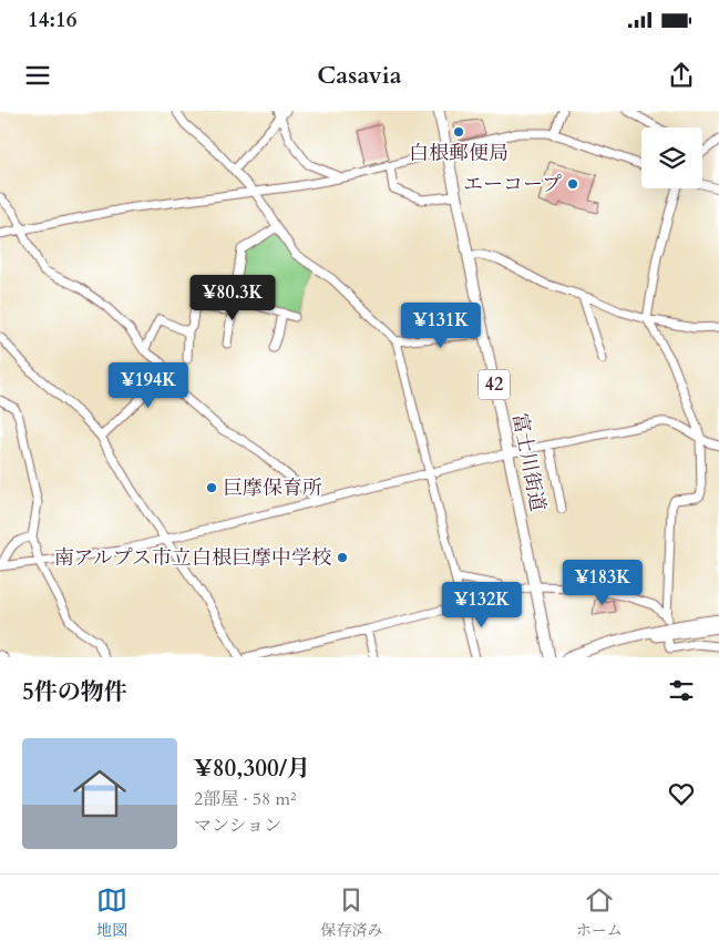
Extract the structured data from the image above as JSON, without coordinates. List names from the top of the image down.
{
  "streets": {
    "main road": ["42", "富士川街道"]
  },
  "places": [
    "白根郵便局",
    "エーコープ",
    "巨摩保育所",
    "南アルプス市立白根巨摩中学校"
  ],
  "page": {
    "status": "14:16",
    "header": "Casavia",
    "price": [
      "¥80.3K",
      "¥131K",
      "¥194K",
      "¥183K",
      "¥132K"
    ],
    "heading": "5件の物件",
    "list": [
      {
        "name": "¥80,300/月",
        "note": "2部屋 · 58 m² · マンション"
      }
    ],
    "tabs": ["地図", "保存済み", "ホーム"]
  }
}
